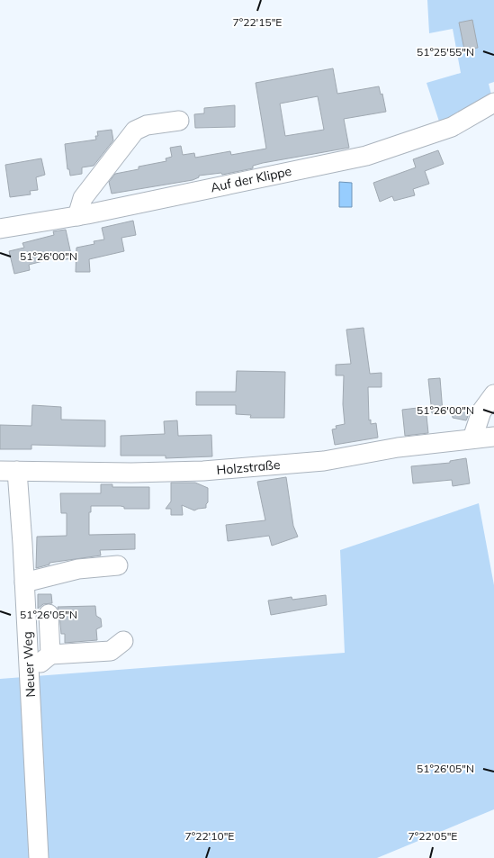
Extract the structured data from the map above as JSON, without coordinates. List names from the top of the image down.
{
  "streets": {
    "street": ["Auf der Klippe", "Holzstraße", "Neuer Weg"]
  },
  "crossings": [
    ["Holzstraße", "Neuer Weg"]
  ],
  "coordinates": [
    "7°22'15\"E",
    "51°25'55\"N",
    "51°26'00\"N",
    "51°26'05\"N",
    "7°22'10\"E",
    "7°22'05\"E"
  ]
}
